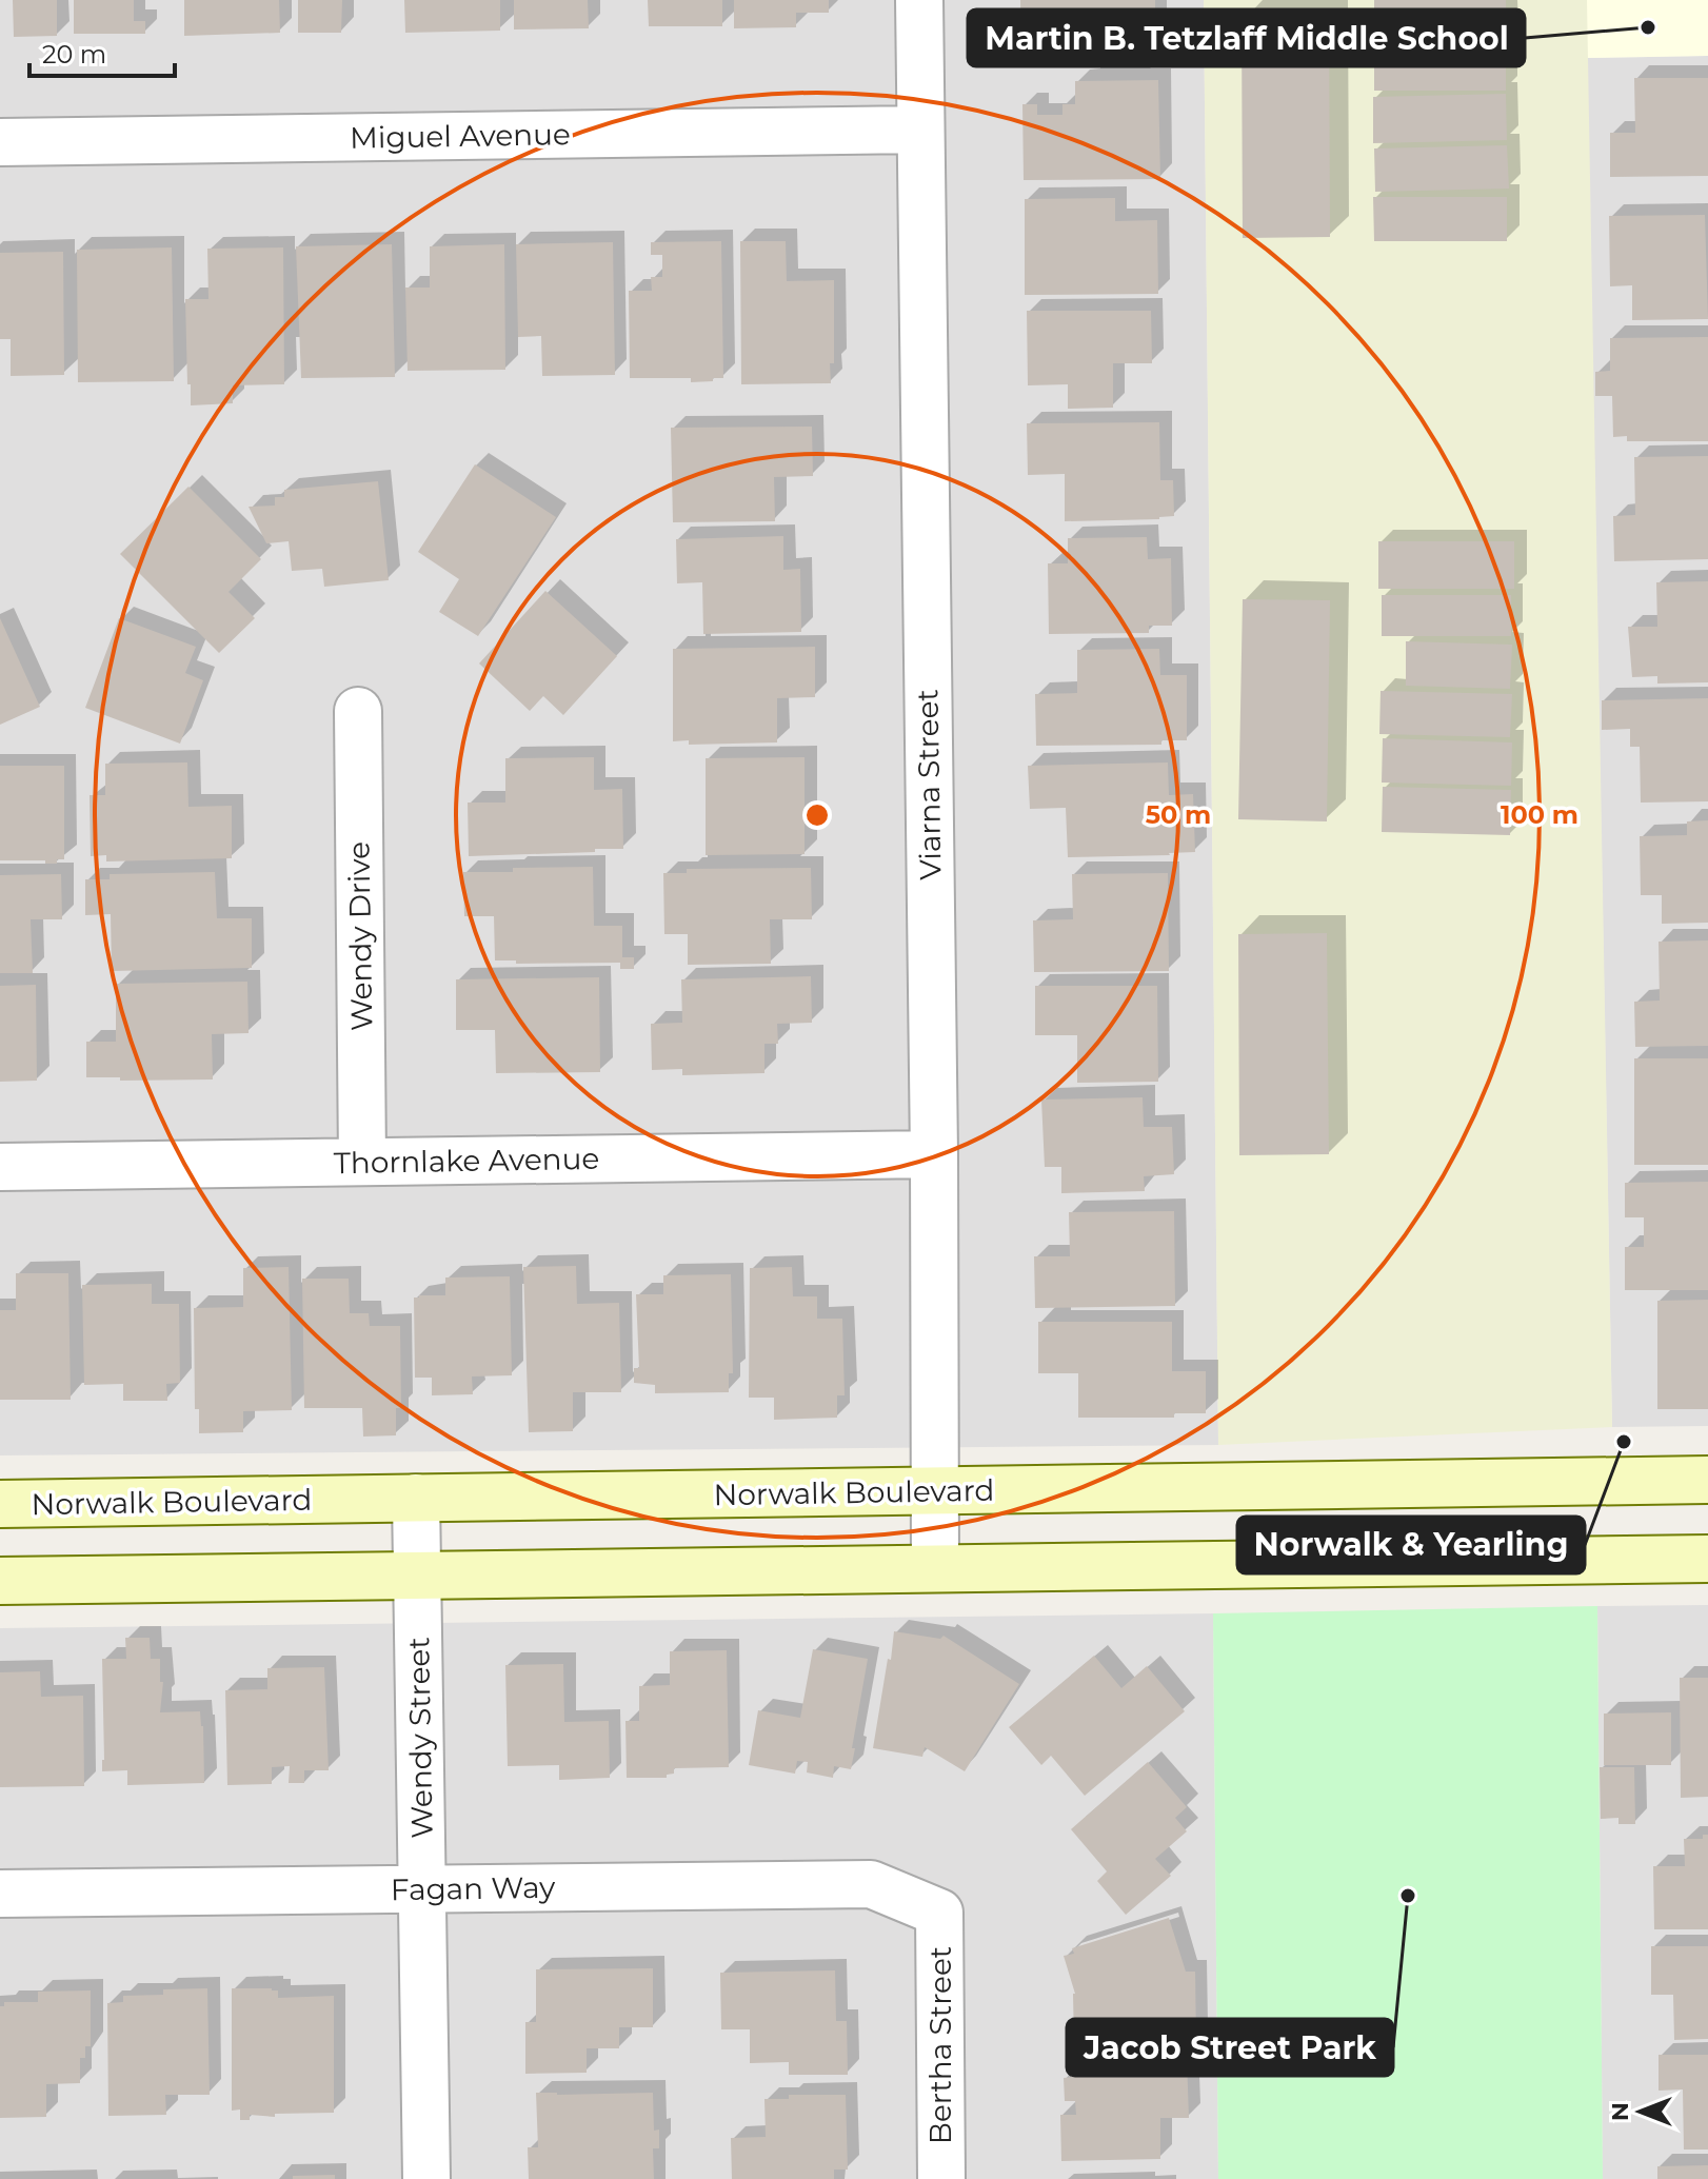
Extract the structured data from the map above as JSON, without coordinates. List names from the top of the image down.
{
  "streets": {
    "main road": ["Norwalk Boulevard"],
    "street": [
      "Miguel Avenue",
      "Viarna Street",
      "Wendy Drive",
      "Thornlake Avenue",
      "Wendy Street",
      "Fagan Way",
      "Bertha Street"
    ]
  },
  "crossings": [
    ["Miguel Avenue", "Viarna Street"],
    ["Viarna Street", "Thornlake Avenue"],
    ["Viarna Street", "Norwalk Boulevard"],
    ["Wendy Drive", "Thornlake Avenue"],
    ["Norwalk Boulevard", "Wendy Street"],
    ["Wendy Street", "Fagan Way"],
    ["Fagan Way", "Bertha Street"]
  ],
  "places": ["Martin B. Tetzlaff Middle School", "Norwalk & Yearling", "Jacob Street Park"],
  "scale_bar": "20 m",
  "north": "left",
  "rings": ["50 m", "100 m"]
}
